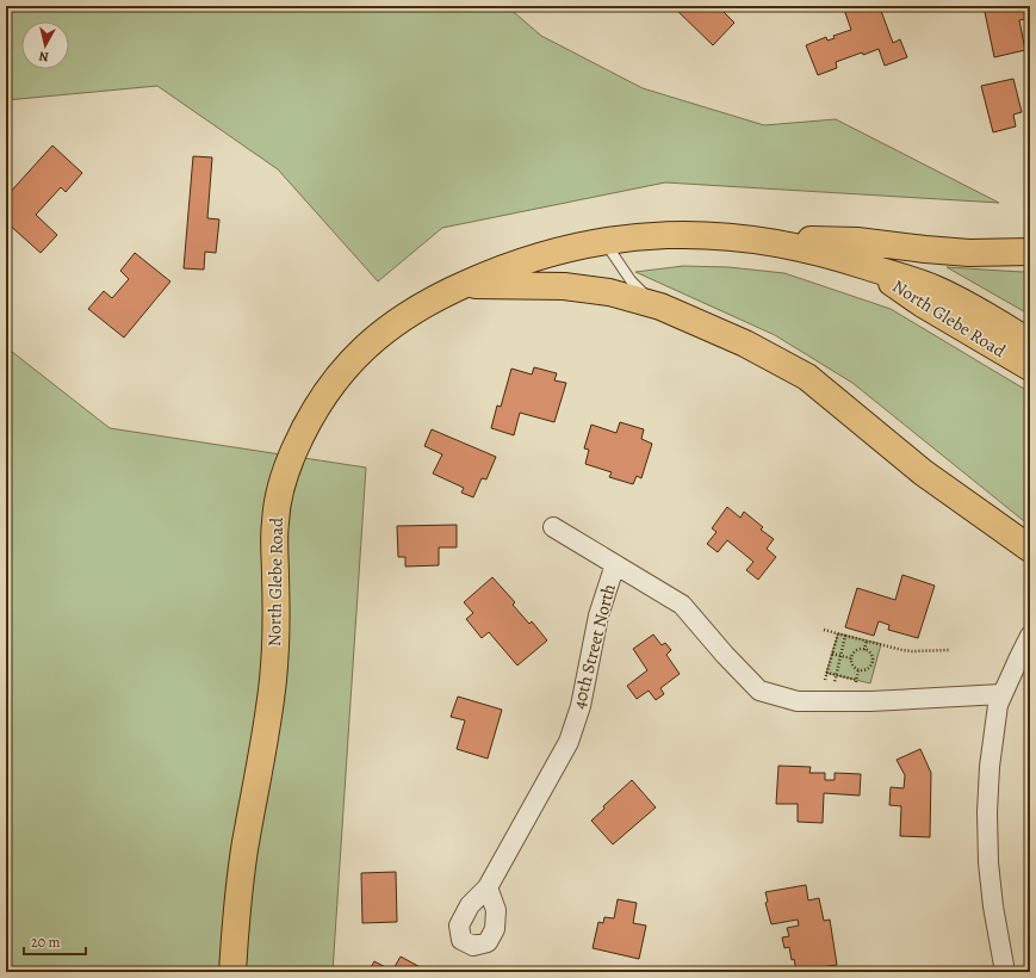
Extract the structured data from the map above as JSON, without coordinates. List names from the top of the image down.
{
  "streets": {
    "main road": ["North Glebe Road"],
    "street": ["40th Street North"]
  },
  "scale_bar": "20 m",
  "north": "bottom"
}
